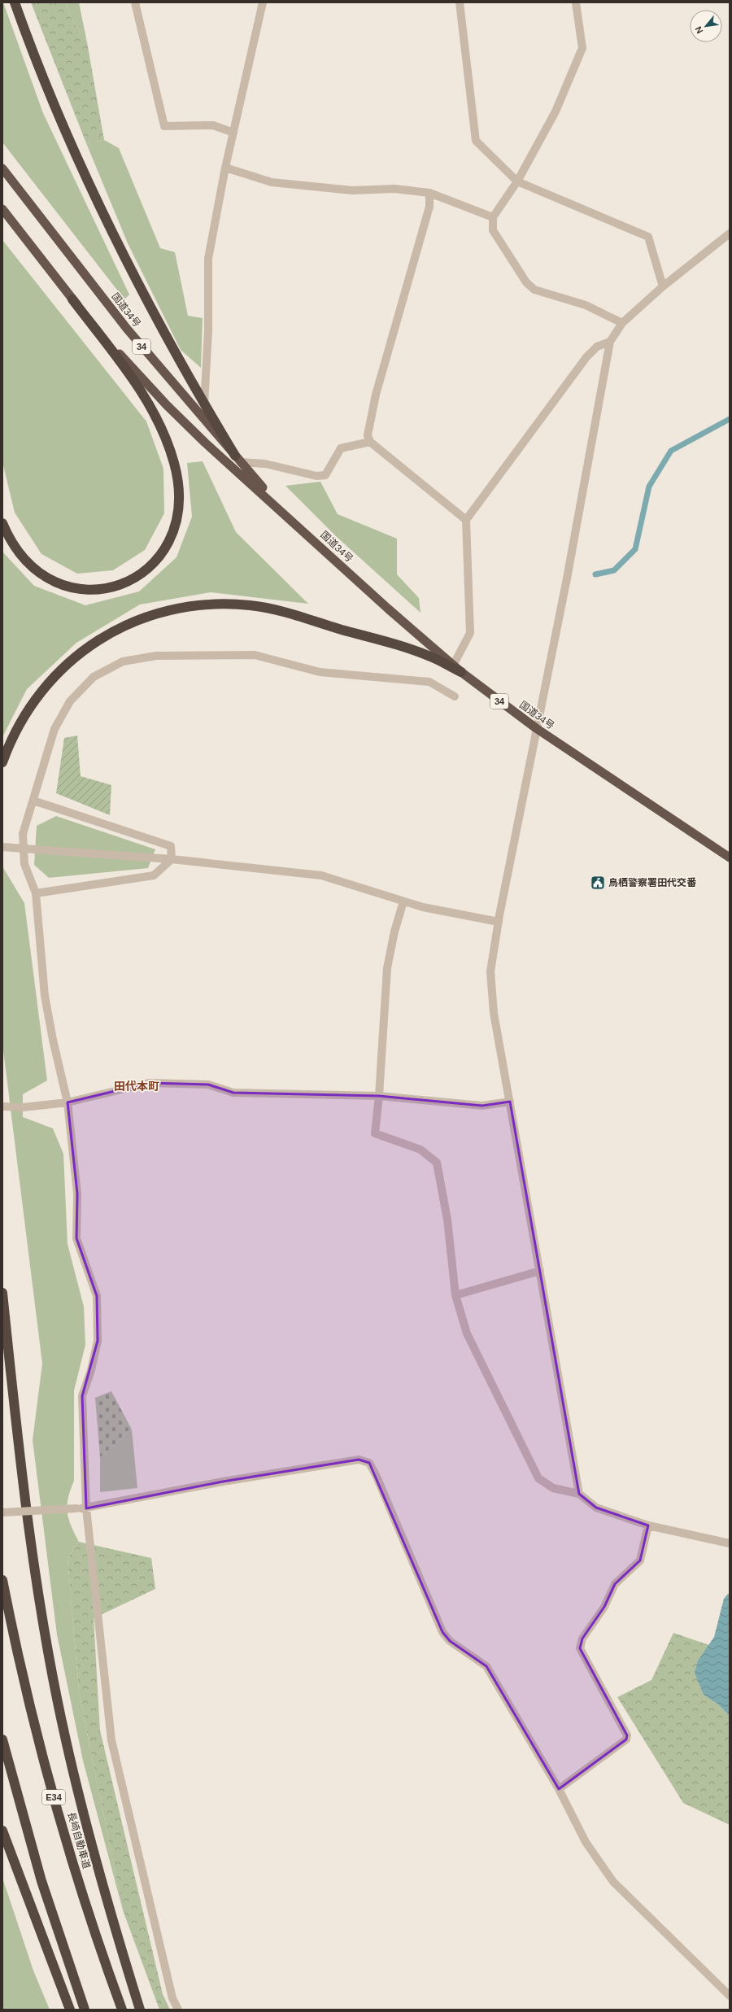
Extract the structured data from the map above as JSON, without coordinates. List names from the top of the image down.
{
  "streets": {
    "highway": [
      "国道34号",
      "34",
      "E34",
      "長崎自動車道"
    ]
  },
  "districts": ["田代本町"],
  "places": {
    "public building": ["鳥栖警察署田代交番"]
  },
  "north": "bottom left"
}
